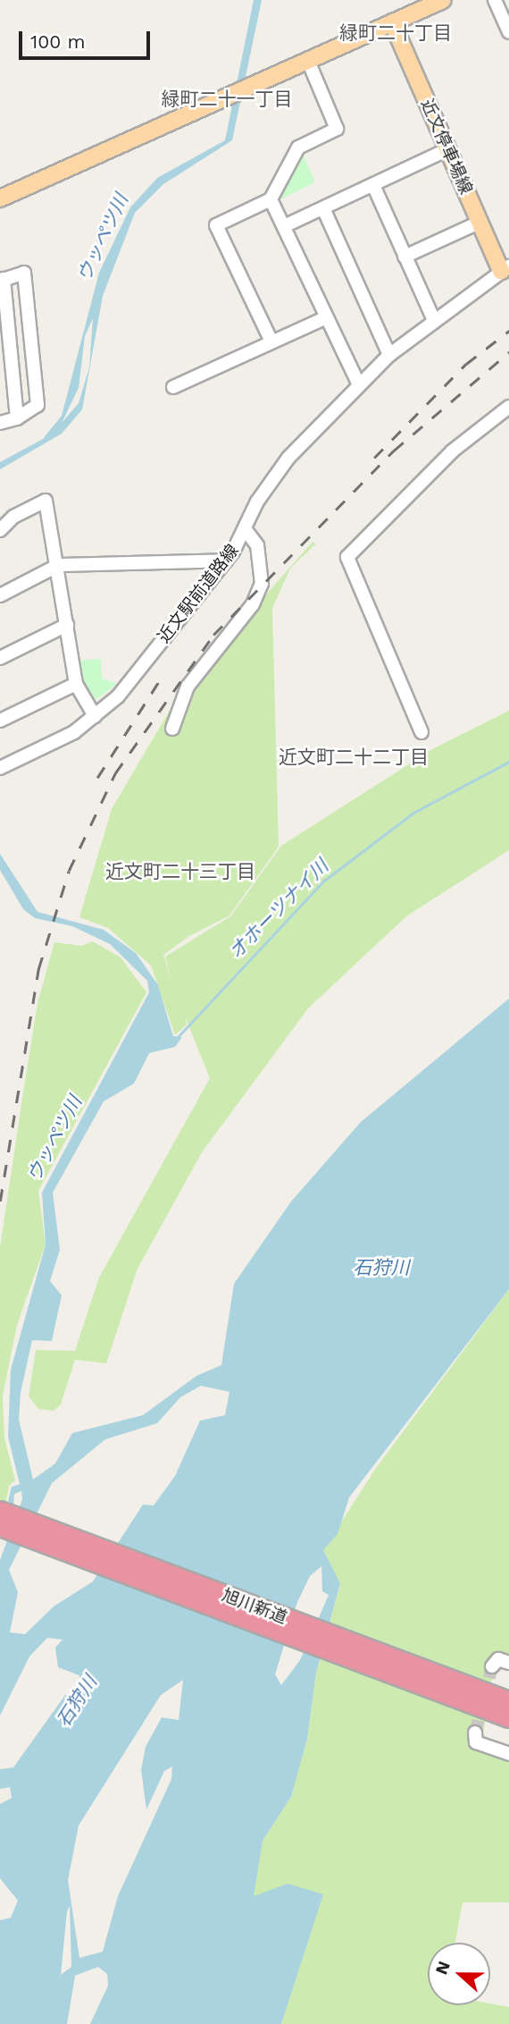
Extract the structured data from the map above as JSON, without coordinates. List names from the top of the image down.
{
  "streets": {
    "highway": ["旭川新道"],
    "main road": ["近文停車場線"],
    "street": ["近文駅前道路線"]
  },
  "crossings": [
    ["近文停車場線", "近文駅前道路線"]
  ],
  "districts": [
    "緑町二十丁目",
    "緑町二十一丁目",
    "近文町二十二丁目",
    "近文町二十三丁目"
  ],
  "water": ["ウッペツ川", "オホーツナイ川", "石狩川"],
  "scale_bar": "100 m",
  "north": "left"
}
